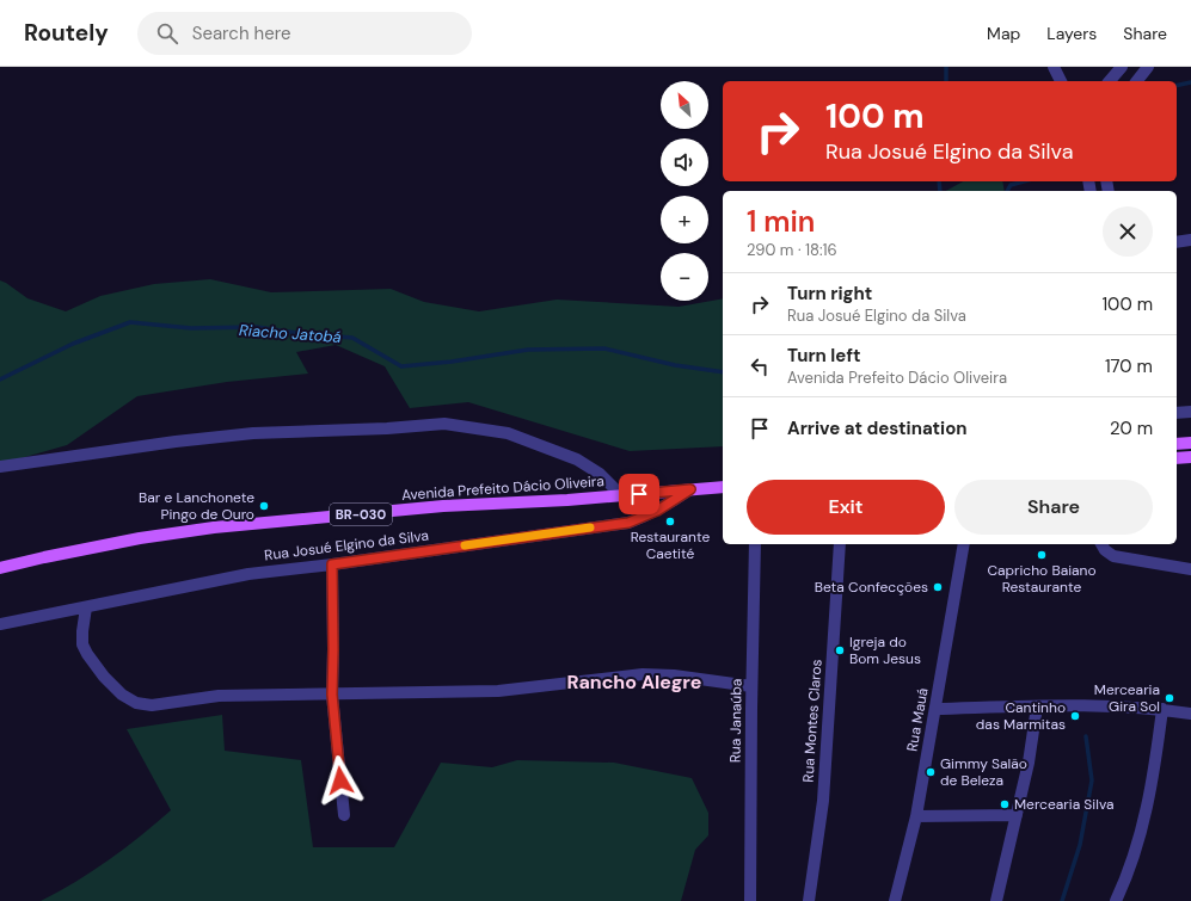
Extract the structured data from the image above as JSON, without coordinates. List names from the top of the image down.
{
  "streets": {
    "main road": ["Avenida Prefeito Dácio Oliveira", "BR-030"],
    "street": [
      "Rua Josué Elgino da Silva",
      "Rua Mauá",
      "Rua Janaúba",
      "Rua Montes Claros"
    ]
  },
  "crossings": [
    ["Avenida Prefeito Dácio Oliveira", "Rua Josué Elgino da Silva"]
  ],
  "districts": ["Rancho Alegre"],
  "water": ["Riacho Jatobá"],
  "places": [
    "Bar e Lanchonete Pingo de Ouro",
    "Restaurante Caetité",
    "Capricho Baiano Restaurante",
    "Beta Confecções",
    "Igreja do Bom Jesus",
    "Mercearia Gira Sol",
    "Cantinho das Marmitas",
    "Gimmy Salão de Beleza",
    "Mercearia Silva"
  ],
  "north": "top left",
  "page": {
    "header": "Routely",
    "search": "Search here",
    "nav": ["Map", "Layers", "Share"],
    "map_buttons": ["+", "−"],
    "turn": ["100 m", "Rua Josué Elgino da Silva"],
    "heading": ["1 min", "290 m · 18:16"],
    "list": [
      {
        "name": "Turn right",
        "note": "Rua Josué Elgino da Silva",
        "value": "100 m"
      },
      {
        "name": "Turn left",
        "note": "Avenida Prefeito Dácio Oliveira",
        "value": "170 m"
      },
      {
        "name": "Arrive at destination",
        "value": "20 m"
      }
    ],
    "buttons": ["Exit", "Share"]
  }
}
